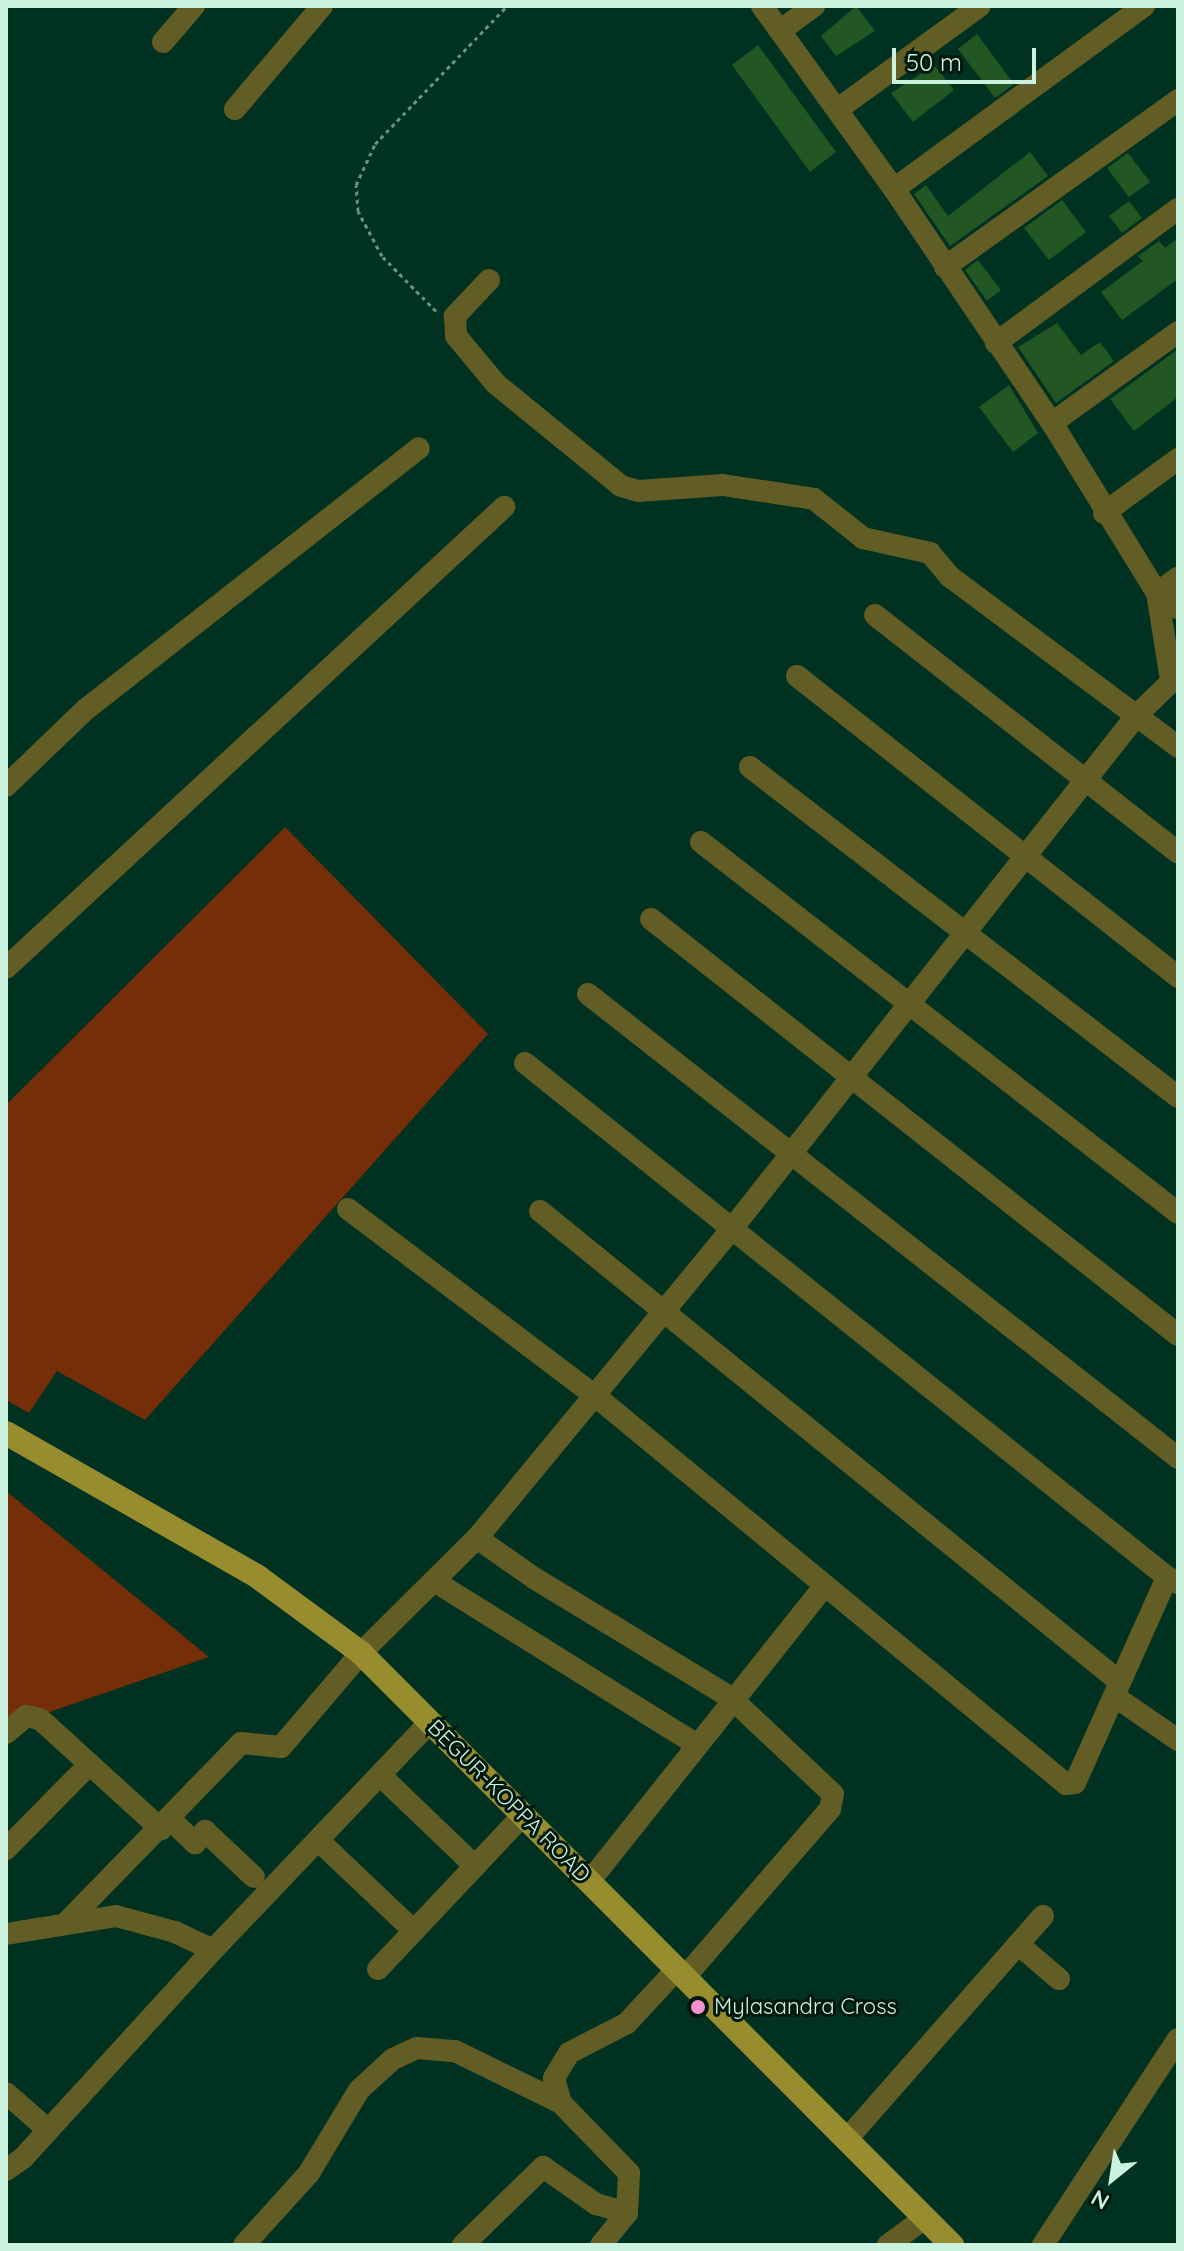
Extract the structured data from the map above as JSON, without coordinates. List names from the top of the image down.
{
  "streets": {
    "main road": ["BEGUR-KOPPA ROAD"]
  },
  "places": ["Mylasandra Cross"],
  "scale_bar": "50 m",
  "north": "bottom left"
}
